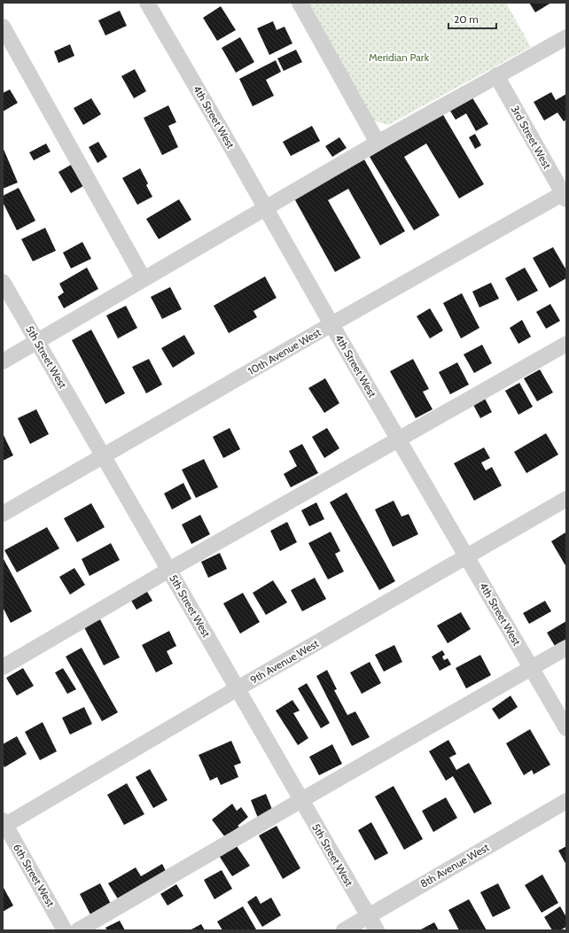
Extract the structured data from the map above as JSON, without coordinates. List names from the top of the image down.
{
  "streets": {
    "street": [
      "4th Street West",
      "3rd Street West",
      "10th Avenue West",
      "5th Street West",
      "9th Avenue West",
      "8th Avenue West",
      "6th Street West"
    ]
  },
  "crossings": [
    ["4th Street West", "10th Avenue West"],
    ["4th Street West", "9th Avenue West"],
    ["3rd Street West", "10th Avenue West"],
    ["10th Avenue West", "5th Street West"],
    ["5th Street West", "9th Avenue West"],
    ["5th Street West", "8th Avenue West"],
    ["9th Avenue West", "6th Street West"]
  ],
  "parks": ["Meridian Park"],
  "scale_bar": "20 m"
}
